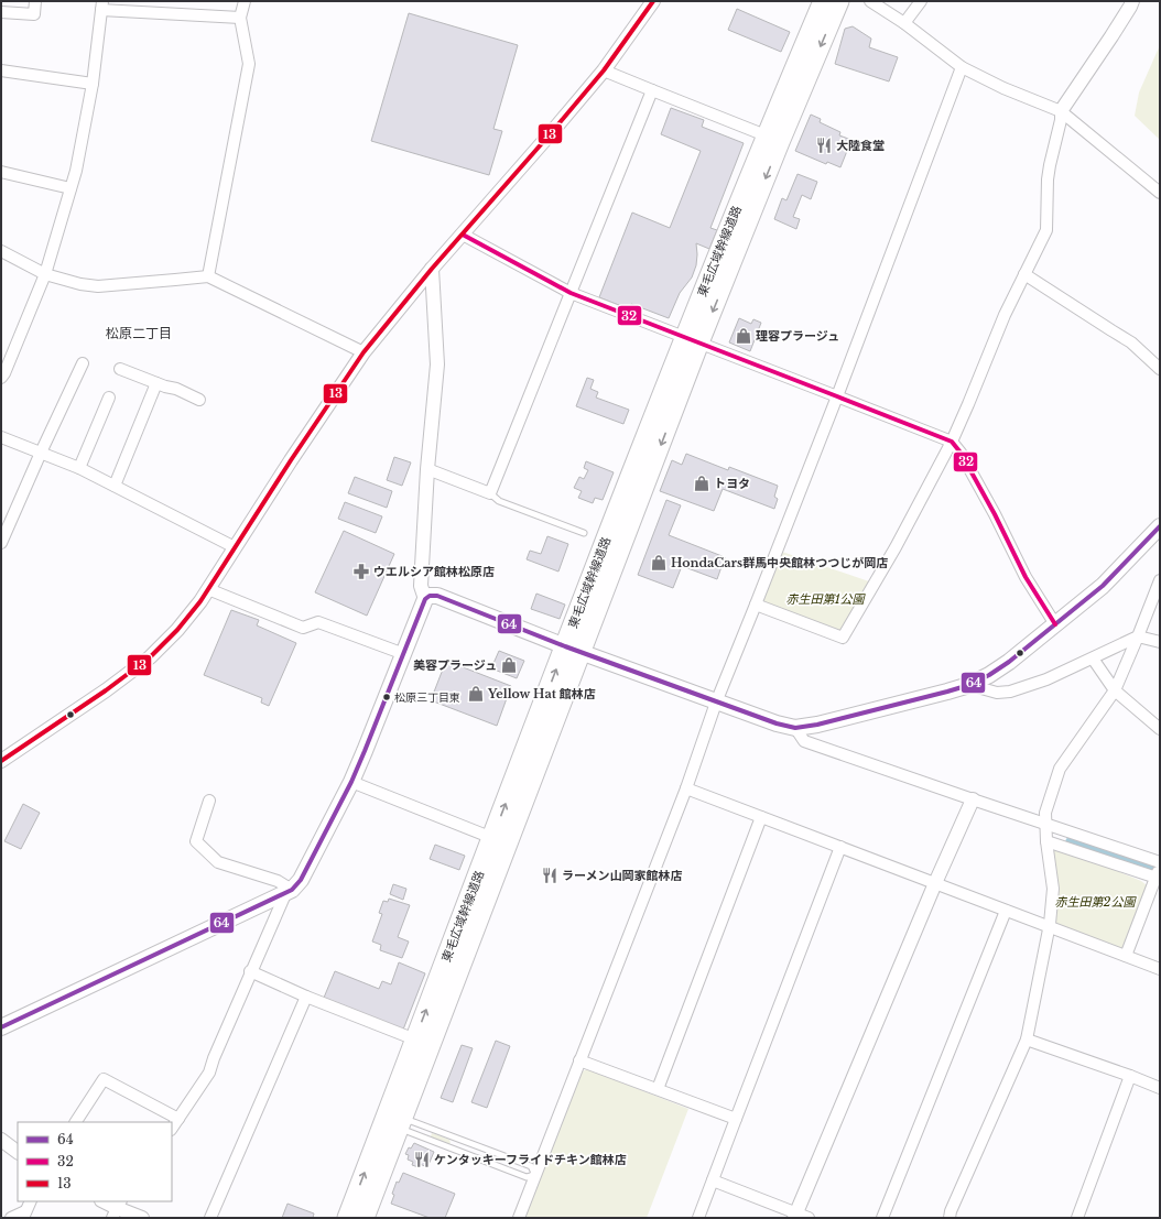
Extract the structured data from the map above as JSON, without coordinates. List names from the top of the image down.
{
  "streets": {
    "highway": ["東毛広域幹線道路"]
  },
  "districts": ["松原二丁目"],
  "parks": ["赤生田第1公園", "赤生田第2公園"],
  "places": {
    "restaurant": ["大陸食堂", "ラーメン山岡家館林店", "ケンタッキーフライドチキン館林店"],
    "shop": [
      "理容プラージュ",
      "トヨタ",
      "HondaCars群馬中央館林つつじが岡店",
      "美容プラージュ",
      "Yellow Hat 館林店"
    ],
    "pharmacy": ["ウエルシア館林松原店"],
    "other": ["松原三丁目東"]
  },
  "lines": ["transit line 13", "transit line 32", "transit line 64"],
  "legend": ["64", "32", "13"]
}
